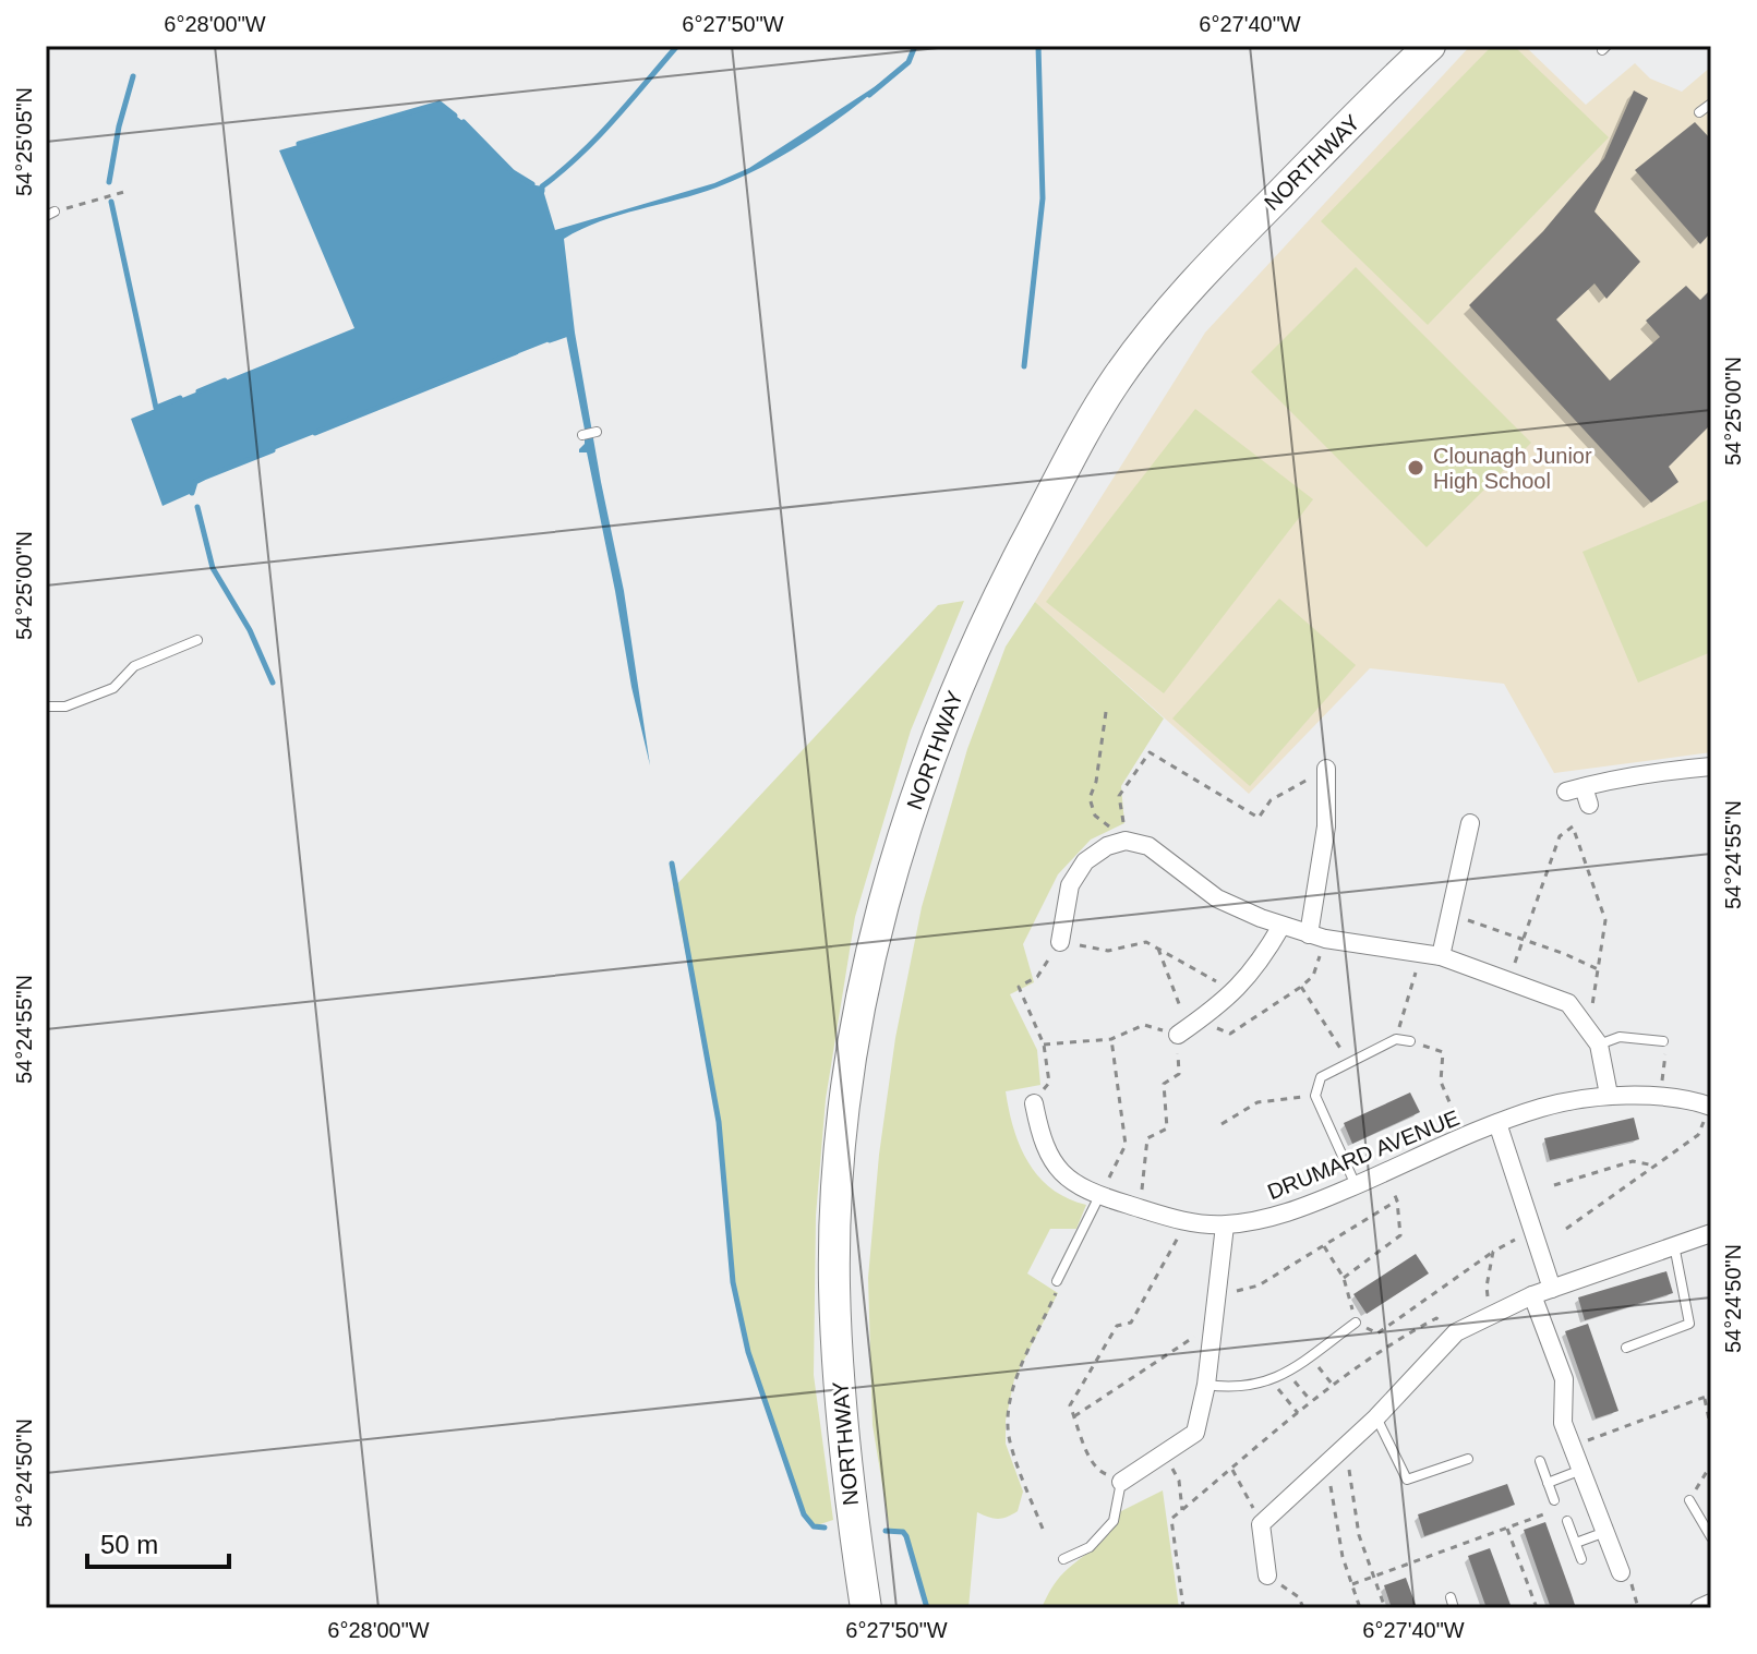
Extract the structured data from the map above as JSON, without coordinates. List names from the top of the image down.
{
  "streets": {
    "highway": ["NORTHWAY"],
    "street": ["DRUMARD AVENUE"]
  },
  "places": ["Clounagh Junior High School"],
  "scale_bar": "50 m",
  "coordinates": [
    "6°28'00\"W",
    "6°27'50\"W",
    "6°27'40\"W",
    "54°25'05\"N",
    "54°25'00\"N",
    "54°24'55\"N",
    "54°24'50\"N"
  ]
}
